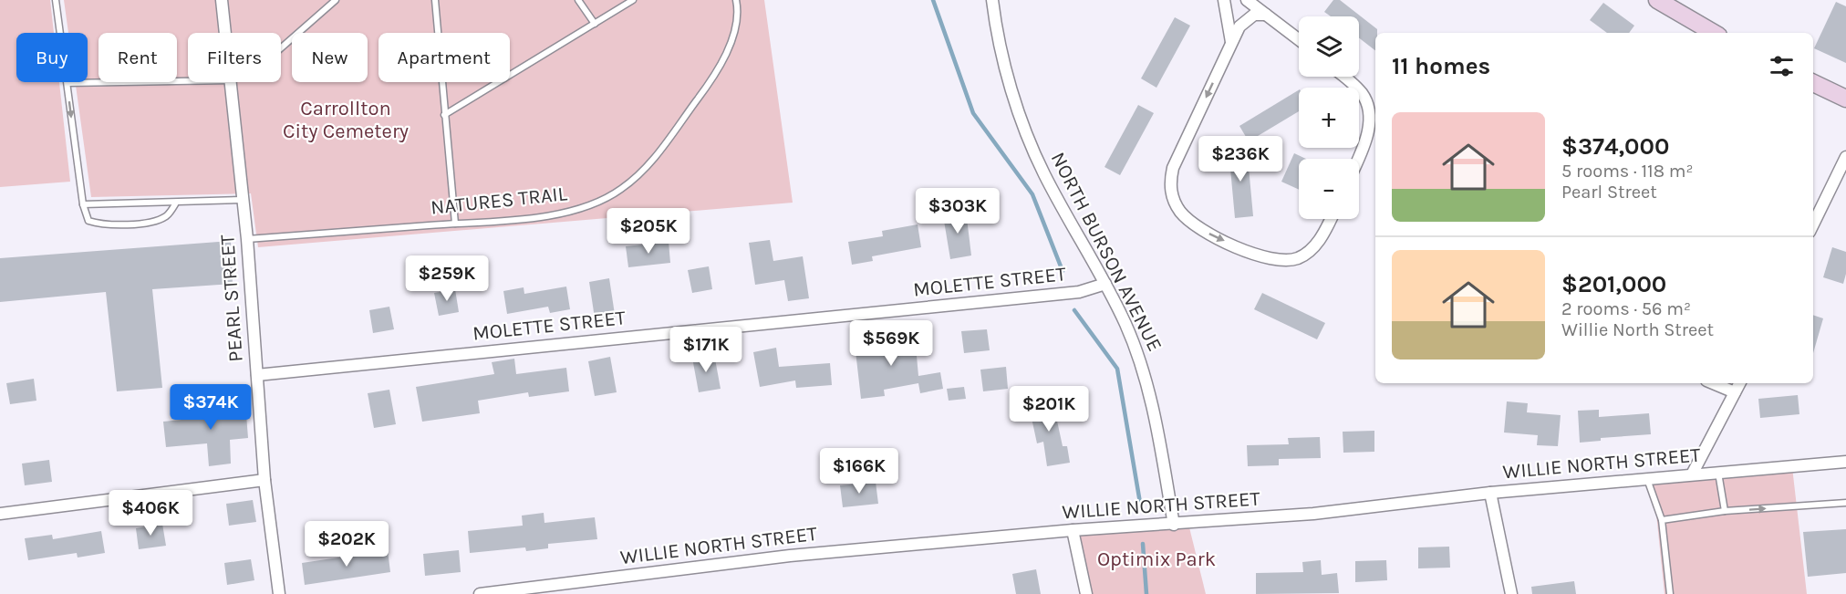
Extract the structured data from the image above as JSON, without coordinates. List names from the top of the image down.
{
  "streets": {
    "street": [
      "NORTH BURSON AVENUE",
      "MOLETTE STREET",
      "PEARL STREET",
      "WILLIE NORTH STREET"
    ],
    "lane": ["NATURES TRAIL"]
  },
  "crossings": [
    ["NATURES TRAIL", "PEARL STREET"],
    ["NORTH BURSON AVENUE", "MOLETTE STREET"],
    ["NORTH BURSON AVENUE", "WILLIE NORTH STREET"],
    ["MOLETTE STREET", "PEARL STREET"]
  ],
  "parks": ["Carrollton City Cemetery", "Optimix Park"],
  "page": {
    "map_buttons": ["+", "−"],
    "chip": [
      "Buy",
      "Rent",
      "Filters",
      "New",
      "Apartment"
    ],
    "heading": "11 homes",
    "list": [
      {
        "name": "$374,000",
        "note": "5 rooms · 118 m² · Pearl Street"
      },
      {
        "name": "$201,000",
        "note": "2 rooms · 56 m² · Willie North Street"
      }
    ],
    "price": [
      "$236K",
      "$303K",
      "$205K",
      "$259K",
      "$569K",
      "$171K",
      "$374K",
      "$201K",
      "$166K",
      "$406K",
      "$202K"
    ]
  }
}
